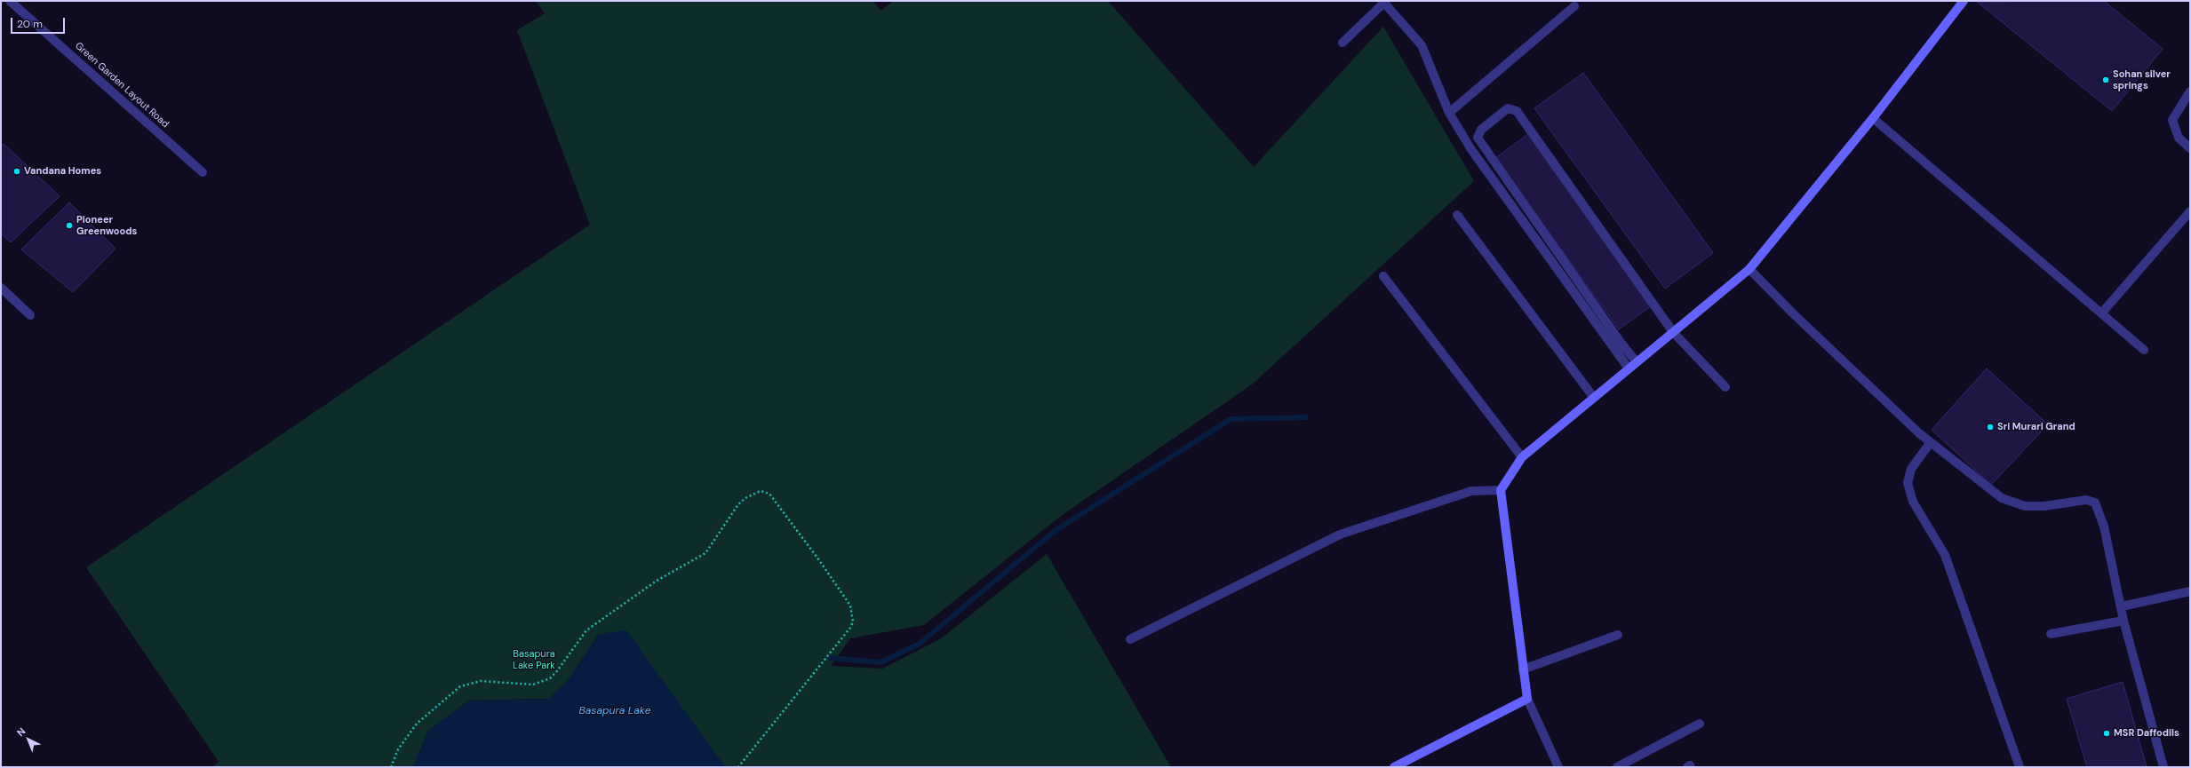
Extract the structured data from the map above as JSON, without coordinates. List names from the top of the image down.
{
  "streets": {
    "street": ["Green Garden Layout Road"]
  },
  "water": ["Basapura Lake"],
  "parks": ["Basapura Lake Park"],
  "places": [
    "Sohan silver springs",
    "Vandana Homes",
    "Pioneer Greenwoods",
    "Sri Murari Grand",
    "MSR Daffodils"
  ],
  "scale_bar": "20 m",
  "north": "top left"
}
